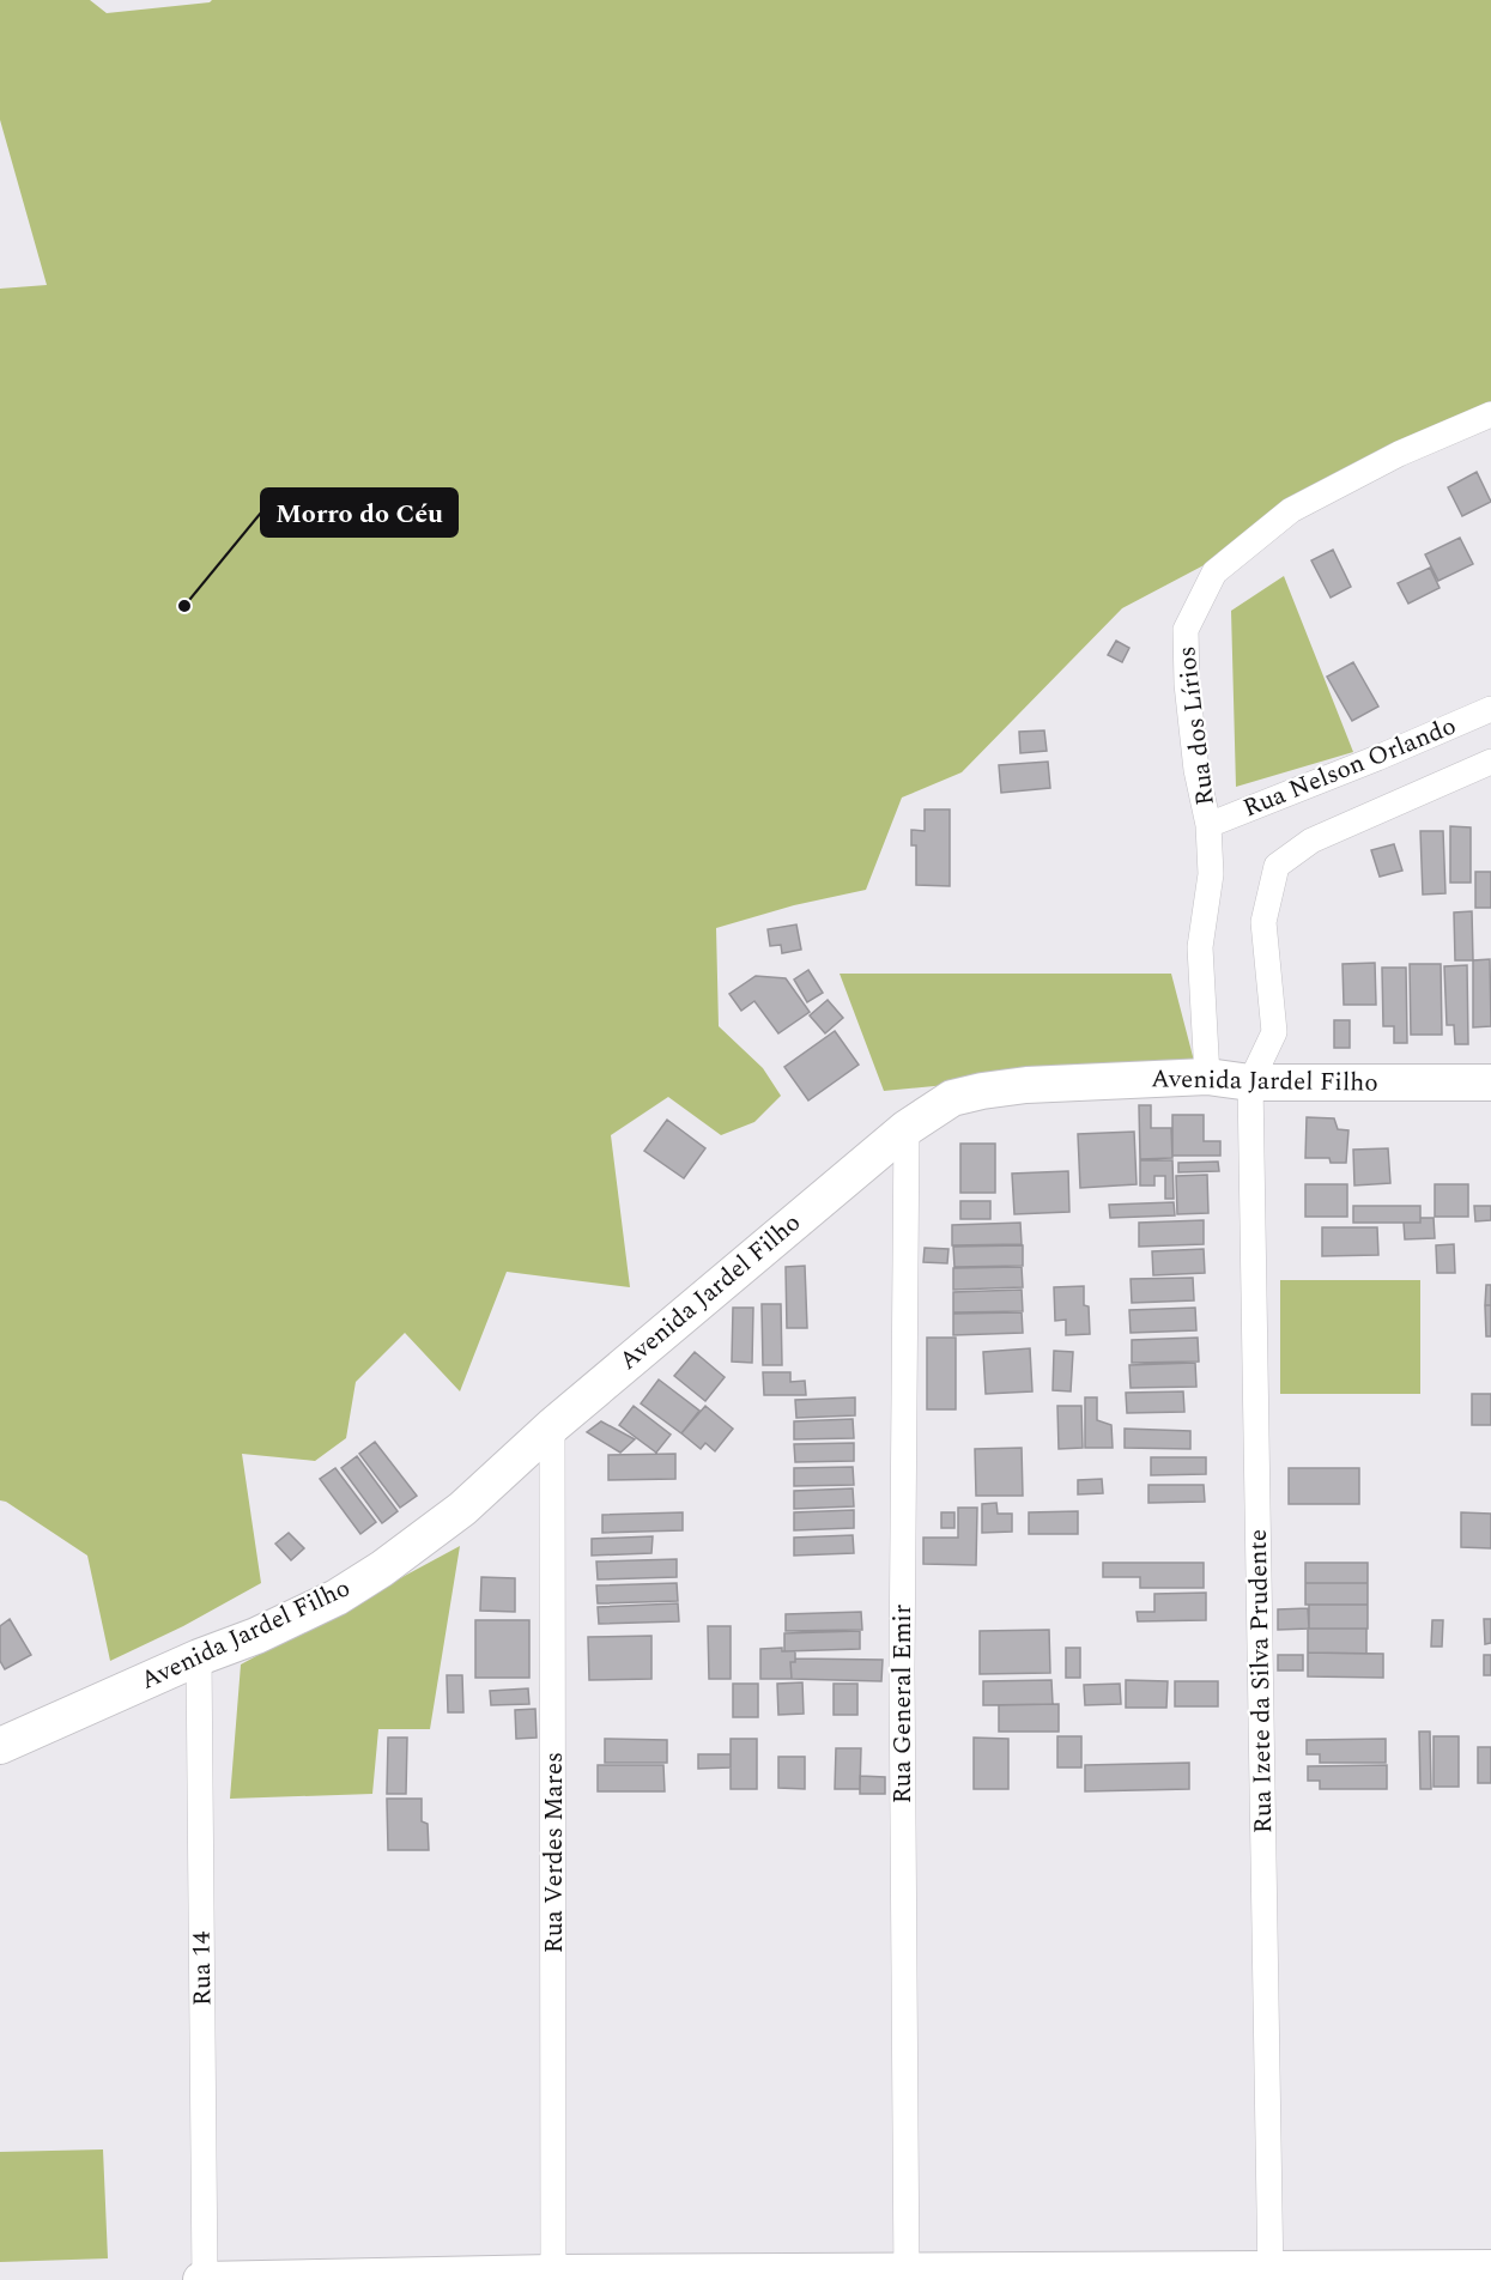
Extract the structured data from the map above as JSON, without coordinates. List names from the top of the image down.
{
  "streets": {
    "main road": ["Avenida Jardel Filho"],
    "street": [
      "Rua dos Lírios",
      "Rua Nelson Orlando",
      "Rua Izete da Silva Prudente",
      "Rua General Emir",
      "Rua Verdes Mares",
      "Rua 14"
    ]
  },
  "crossings": [
    ["Rua dos Lírios", "Rua Nelson Orlando"],
    ["Rua dos Lírios", "Avenida Jardel Filho"],
    ["Rua Nelson Orlando", "Avenida Jardel Filho"],
    ["Rua Nelson Orlando", "Rua Izete da Silva Prudente"],
    ["Avenida Jardel Filho", "Rua Izete da Silva Prudente"],
    ["Avenida Jardel Filho", "Rua General Emir"],
    ["Avenida Jardel Filho", "Rua Verdes Mares"],
    ["Avenida Jardel Filho", "Rua 14"]
  ],
  "places": ["Morro do Céu"]
}
